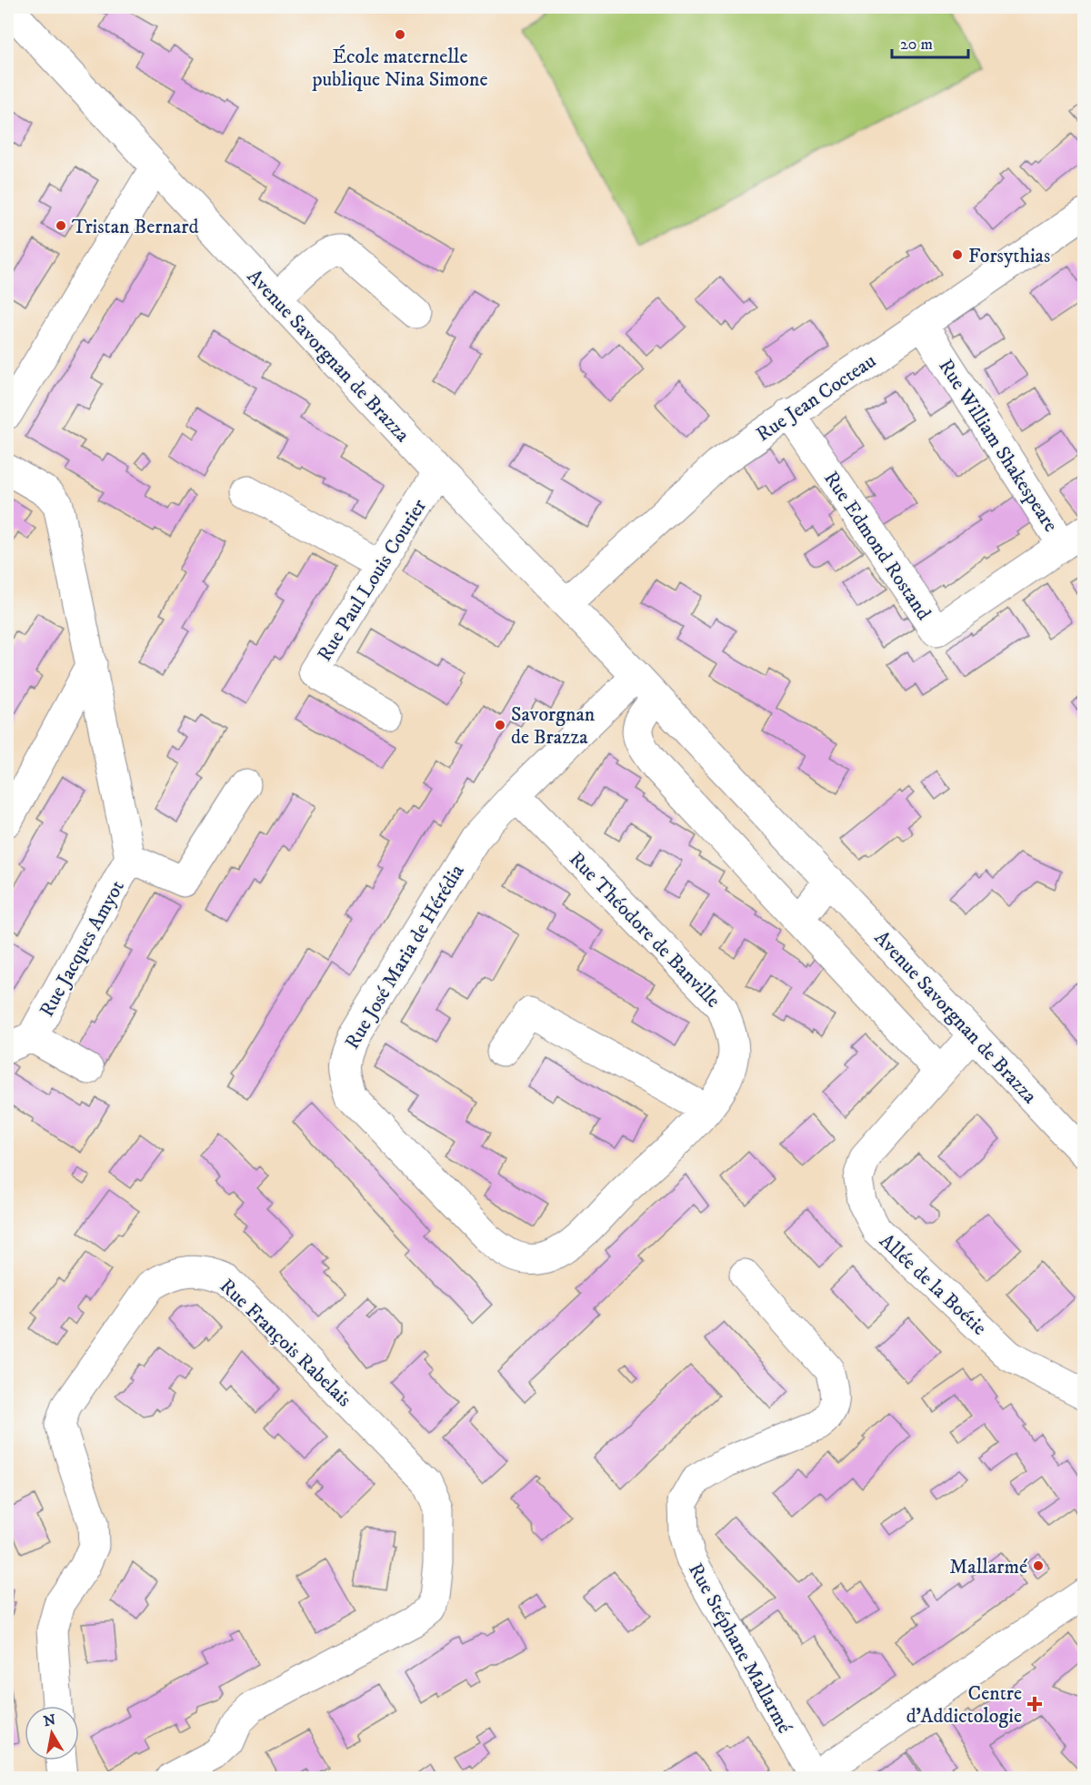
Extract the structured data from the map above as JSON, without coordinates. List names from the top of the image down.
{
  "streets": {
    "street": [
      "Avenue Savorgnan de Brazza",
      "Rue Jean Cocteau",
      "Rue William Shakespeare",
      "Rue Edmond Rostand",
      "Rue Paul Louis Courier",
      "Rue Théodore de Banville",
      "Rue Jacques Amyot",
      "Rue José Maria de Hérédia",
      "Allée de la Boétie",
      "Rue François Rabelais",
      "Rue Stéphane Mallarmé"
    ]
  },
  "crossings": [
    ["Avenue Savorgnan de Brazza", "Rue Jean Cocteau"],
    ["Avenue Savorgnan de Brazza", "Rue Paul Louis Courier"],
    ["Avenue Savorgnan de Brazza", "Rue José Maria de Hérédia"],
    ["Avenue Savorgnan de Brazza", "Allée de la Boétie"],
    ["Rue Jean Cocteau", "Rue William Shakespeare"],
    ["Rue Jean Cocteau", "Rue Edmond Rostand"],
    ["Rue William Shakespeare", "Rue Edmond Rostand"],
    ["Rue Théodore de Banville", "Rue José Maria de Hérédia"]
  ],
  "places": {
    "other": [
      "École maternelle publique Nina Simone",
      "Tristan Bernard",
      "Forsythias",
      "Savorgnan de Brazza",
      "Mallarmé"
    ],
    "health": ["Centre d'Addictologie"]
  },
  "scale_bar": "20 m",
  "north": "top"
}
